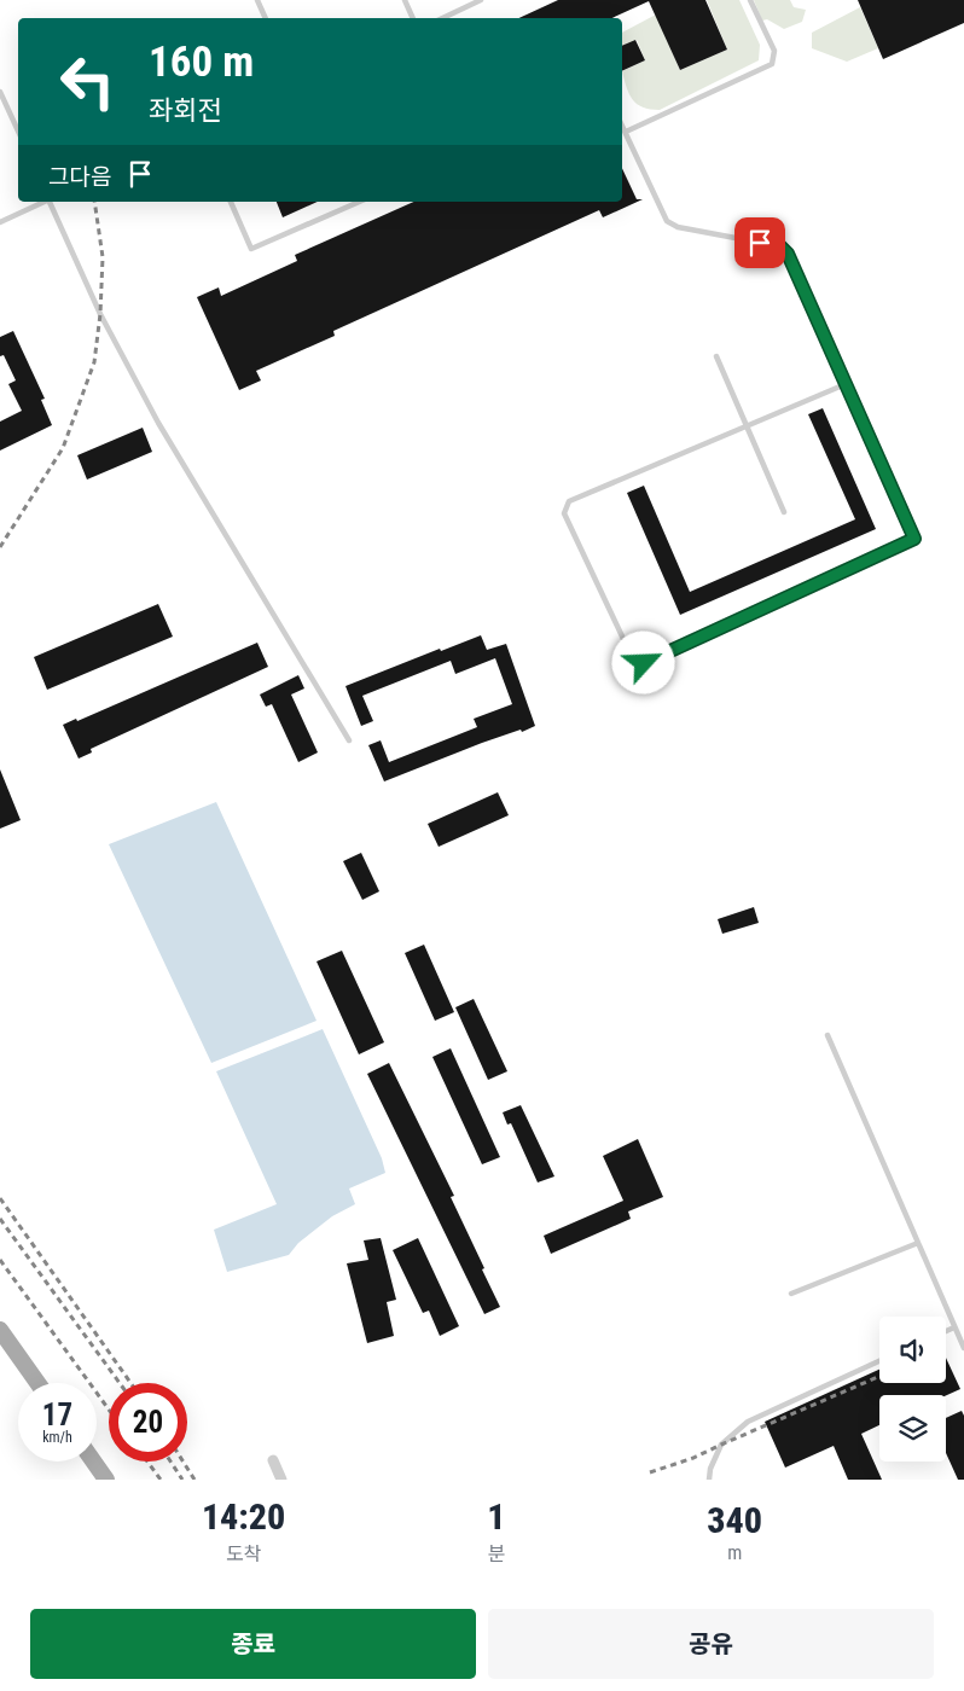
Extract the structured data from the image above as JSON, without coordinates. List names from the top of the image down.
{
  "page": {
    "turn": ["160 m", "좌회전"],
    "then": "그다음",
    "speed": "17 km/h",
    "limit": "20",
    "eta": [
      "14:20",
      "도착",
      "1",
      "분",
      "340",
      "m"
    ],
    "buttons": ["종료", "공유"]
  }
}
